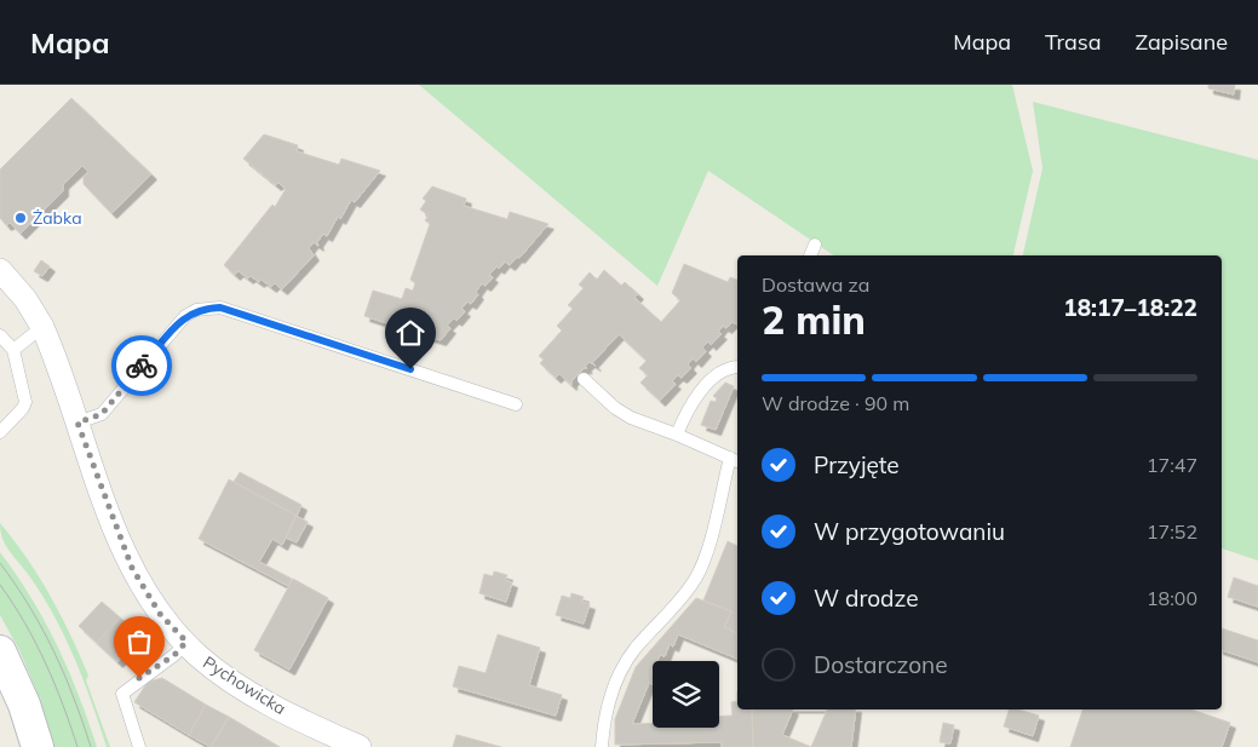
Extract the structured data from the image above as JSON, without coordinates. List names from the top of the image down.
{
  "streets": {
    "street": ["Pychowicka"]
  },
  "places": ["Żabka"],
  "page": {
    "header": "Mapa",
    "nav": ["Mapa", "Trasa", "Zapisane"],
    "heading": ["2 min", "Dostawa za", "18:17–18:22"],
    "bar": "W drodze · 90 m",
    "list": [
      ["Przyjęte", "17:47"],
      ["W przygotowaniu", "17:52"],
      ["W drodze", "18:00"],
      "Dostarczone"
    ]
  }
}
